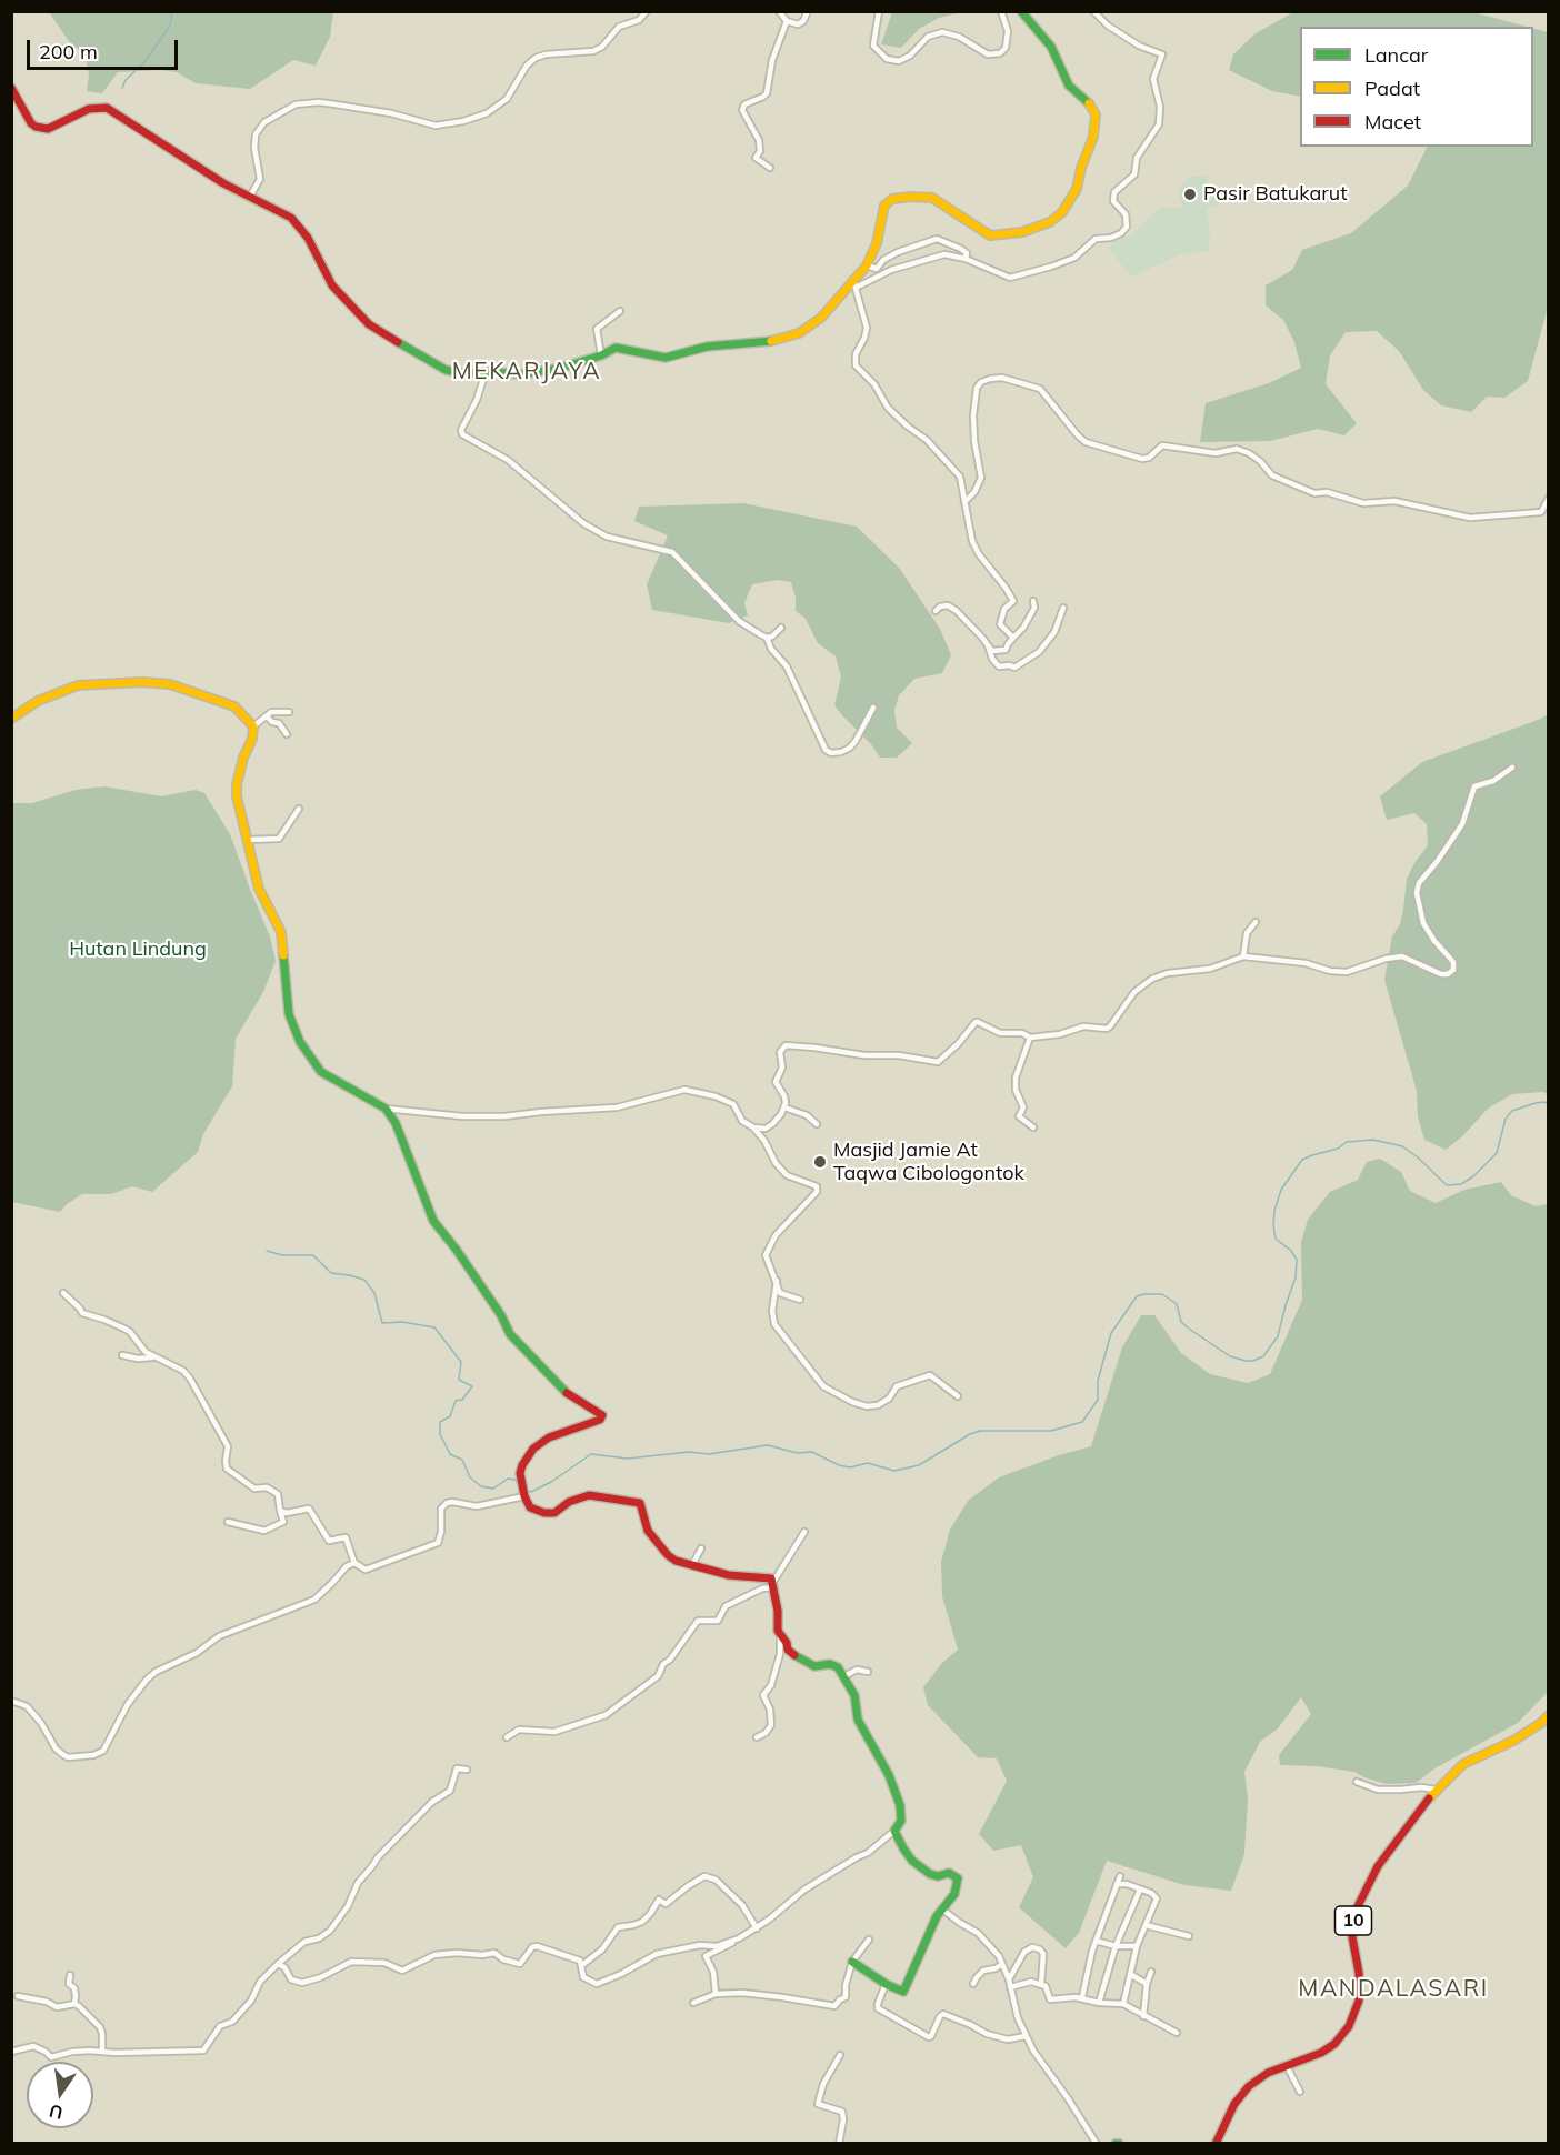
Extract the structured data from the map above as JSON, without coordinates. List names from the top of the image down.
{
  "streets": {
    "main road": ["10"]
  },
  "districts": ["MEKARJAYA", "MANDALASARI"],
  "parks": ["Hutan Lindung"],
  "places": ["Pasir Batukarut", "Masjid Jamie At Taqwa Cibologontok"],
  "legend": ["Lancar", "Padat", "Macet"],
  "scale_bar": "200 m",
  "north": "bottom"
}
